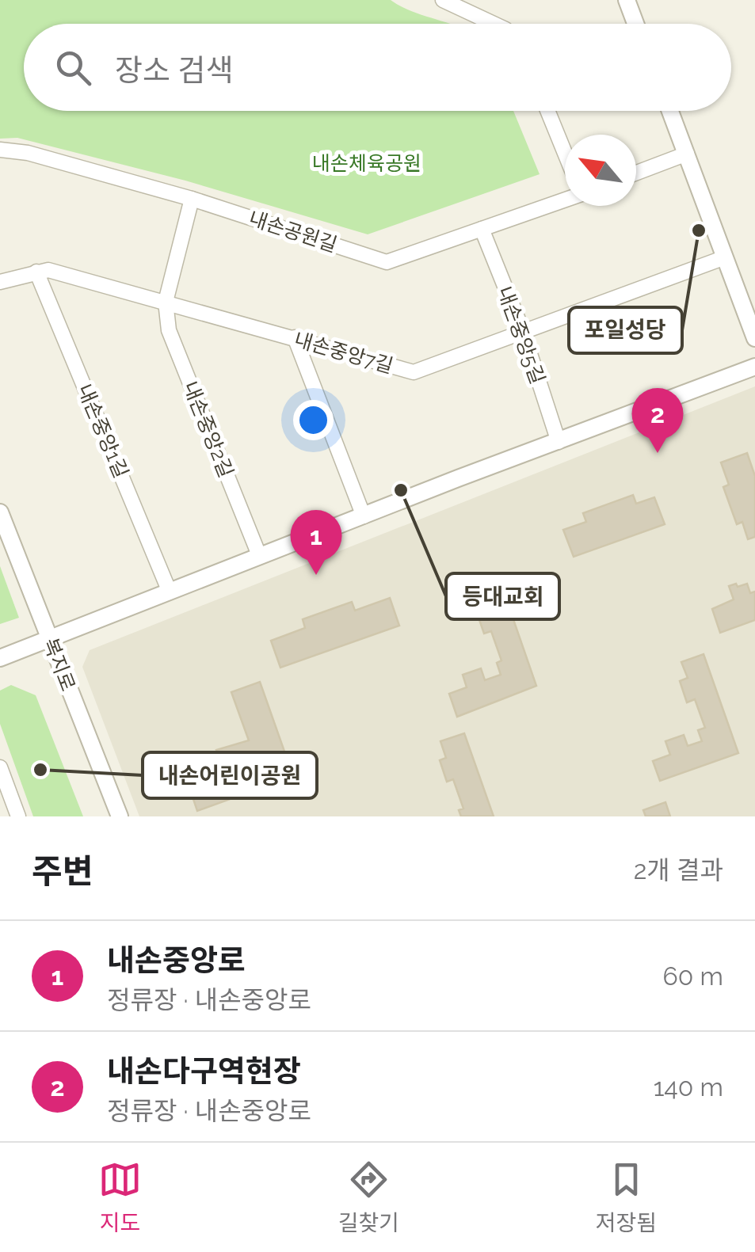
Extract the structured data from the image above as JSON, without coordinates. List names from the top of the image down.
{
  "streets": {
    "street": [
      "내손공원길",
      "내손중앙5길",
      "내손중앙7길",
      "내손중앙2길",
      "내손중앙1길",
      "복지로"
    ]
  },
  "crossings": [
    ["내손공원길", "내손중앙5길"],
    ["내손중앙5길", "내손중앙7길"],
    ["내손중앙7길", "내손중앙2길"],
    ["내손중앙7길", "내손중앙1길"]
  ],
  "parks": ["내손체육공원"],
  "places": ["포일성당", "등대교회", "내손어린이공원"],
  "north": "top left",
  "page": {
    "search": "장소 검색",
    "pins": ["2", "1"],
    "heading": ["주변", "2개 결과"],
    "list": [
      {
        "mark": "1",
        "name": "내손중앙로",
        "note": "정류장 · 내손중앙로",
        "value": "60 m"
      },
      {
        "mark": "2",
        "name": "내손다구역현장",
        "note": "정류장 · 내손중앙로",
        "value": "140 m"
      }
    ],
    "nav": ["지도", "길찾기", "저장됨"]
  }
}
